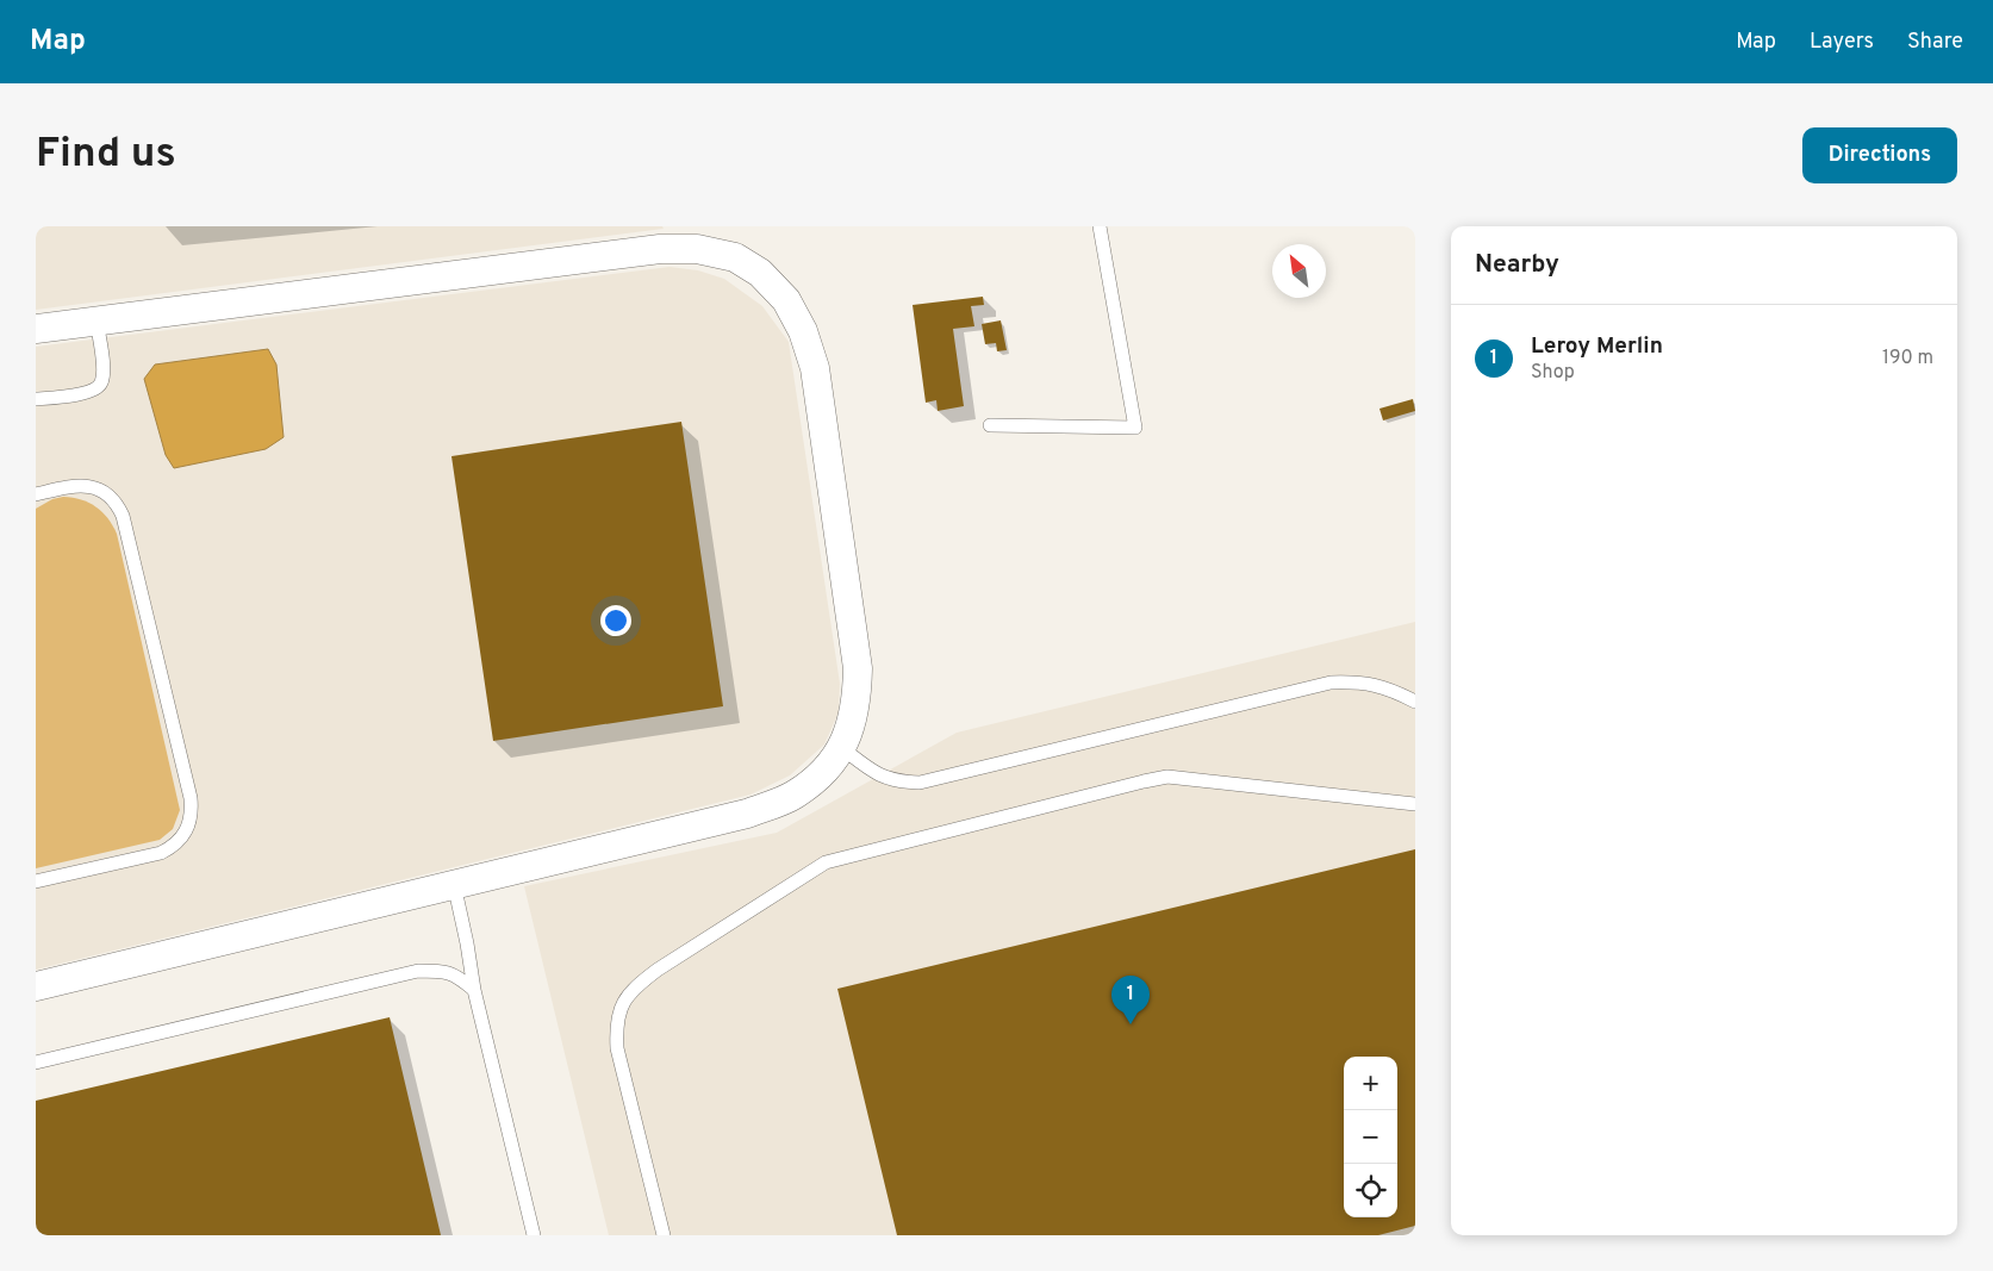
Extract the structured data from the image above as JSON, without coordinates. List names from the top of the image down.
{
  "north": "top left",
  "page": {
    "header": "Map",
    "nav": ["Map", "Layers", "Share"],
    "buttons": "Directions",
    "title": "Find us",
    "heading": "Nearby",
    "list": [
      {
        "mark": "1",
        "name": "Leroy Merlin",
        "note": "Shop",
        "value": "190 m"
      }
    ],
    "pins": "1",
    "map_buttons": ["+", "−"]
  }
}
